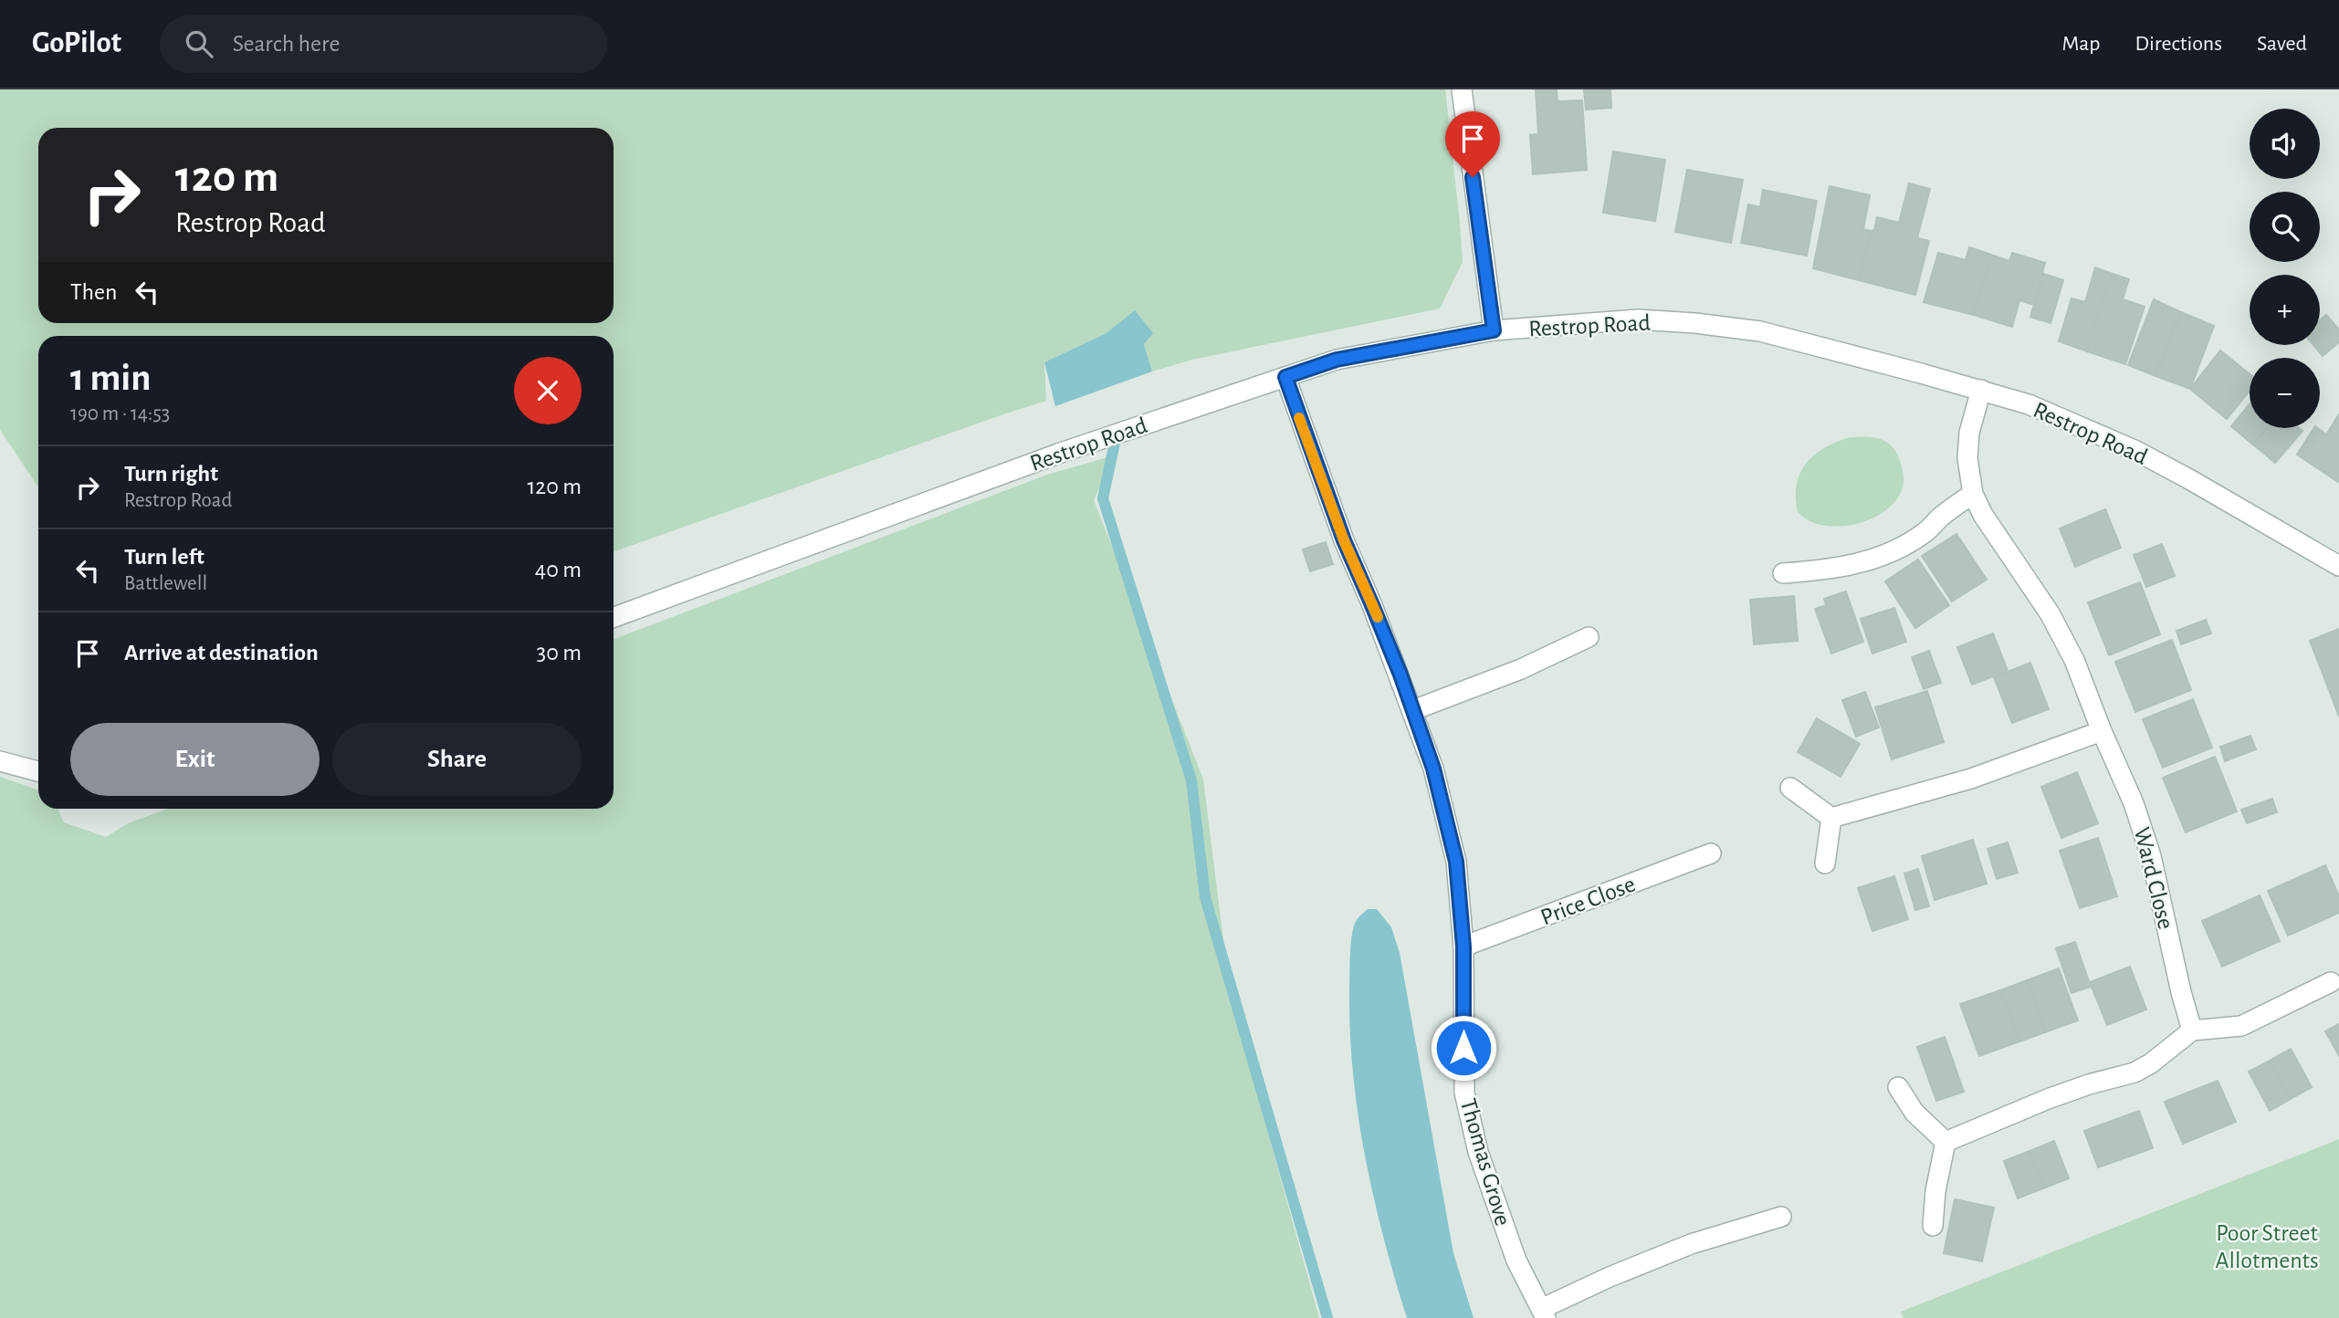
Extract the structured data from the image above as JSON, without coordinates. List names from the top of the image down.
{
  "streets": {
    "street": [
      "Restrop Road",
      "Ward Close",
      "Price Close",
      "Thomas Grove"
    ]
  },
  "crossings": [
    ["Restrop Road", "Ward Close"],
    ["Restrop Road", "Thomas Grove"],
    ["Price Close", "Thomas Grove"]
  ],
  "parks": ["Poor Street Allotments"],
  "page": {
    "header": "GoPilot",
    "search": "Search here",
    "nav": ["Map", "Directions", "Saved"],
    "map_buttons": ["+", "−"],
    "turn": ["120 m", "Restrop Road"],
    "then": "Then",
    "heading": ["1 min", "190 m · 14:53"],
    "list": [
      {
        "name": "Turn right",
        "note": "Restrop Road",
        "value": "120 m"
      },
      {
        "name": "Turn left",
        "note": "Battlewell",
        "value": "40 m"
      },
      {
        "name": "Arrive at destination",
        "value": "30 m"
      }
    ],
    "buttons": ["Exit", "Share"]
  }
}
